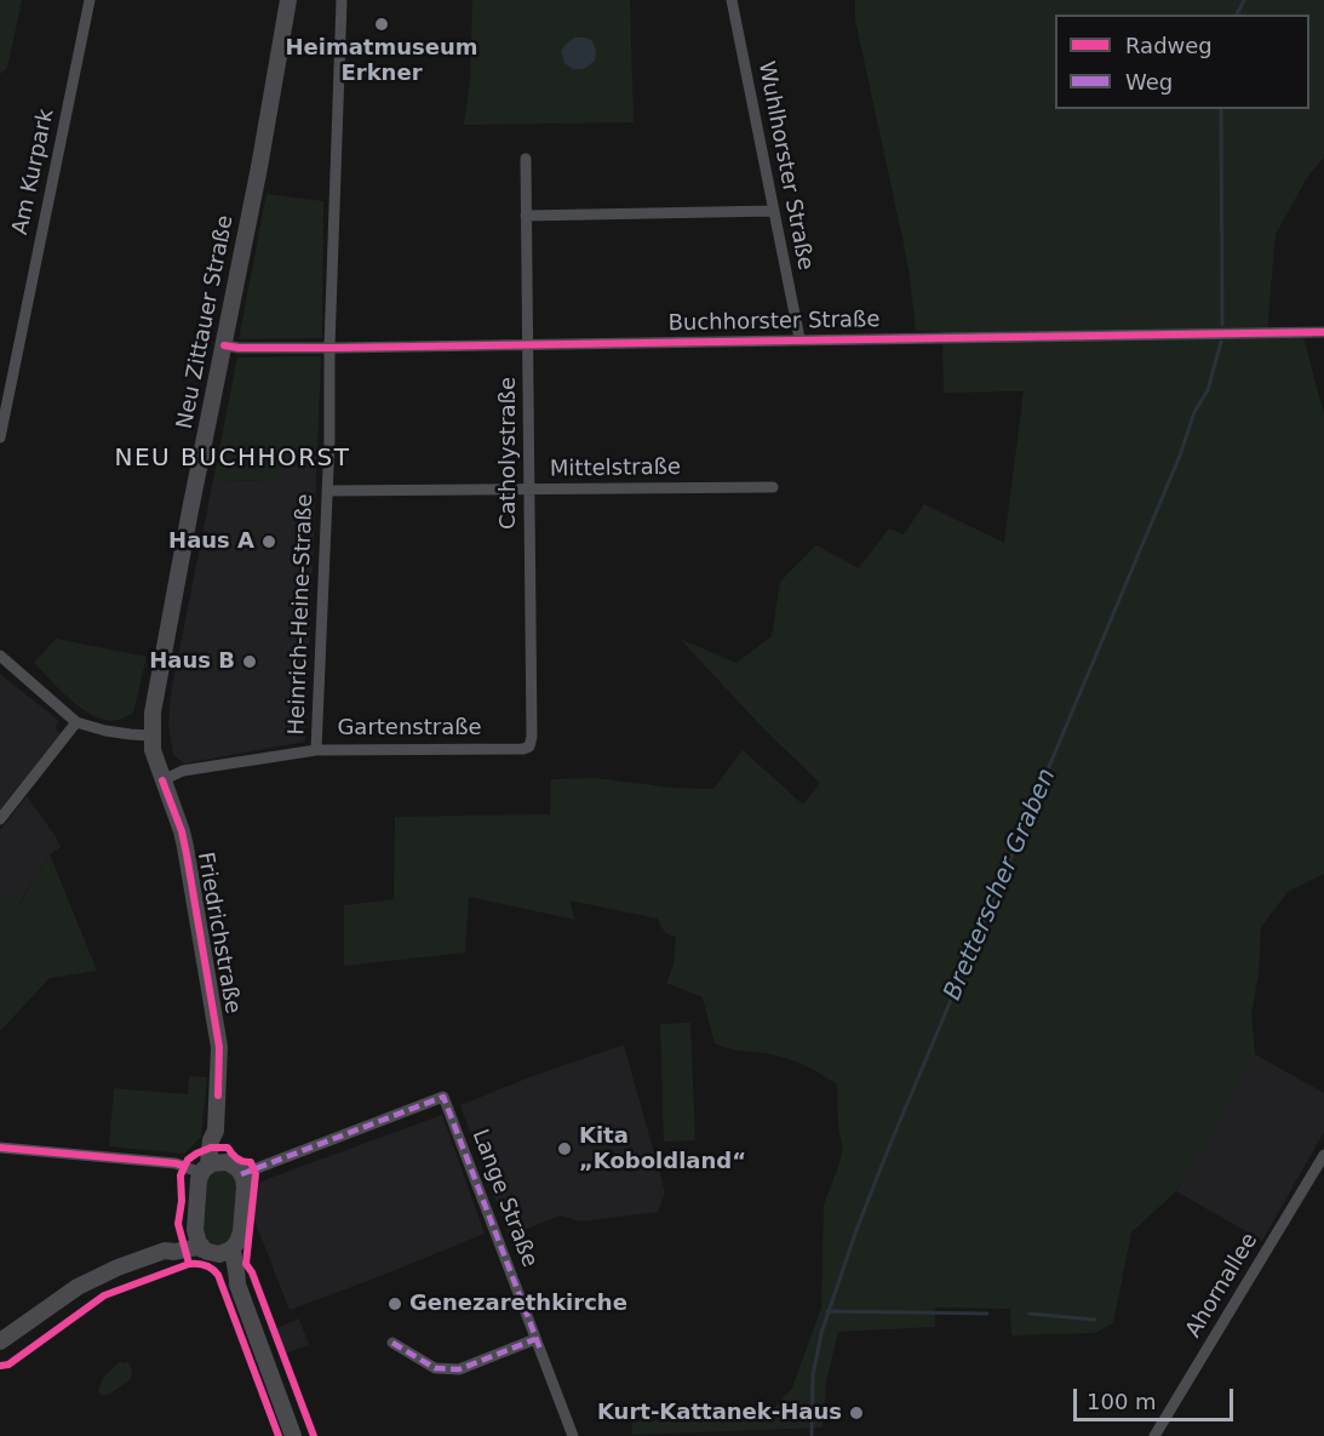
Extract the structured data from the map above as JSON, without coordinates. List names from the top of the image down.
{
  "streets": {
    "main road": ["Neu Zittauer Straße", "Friedrichstraße"],
    "street": [
      "Wuhlhorster Straße",
      "Am Kurpark",
      "Buchhorster Straße",
      "Catholystraße",
      "Mittelstraße",
      "Heinrich-Heine-Straße",
      "Gartenstraße",
      "Lange Straße",
      "Ahornallee"
    ]
  },
  "crossings": [
    ["Wuhlhorster Straße", "Buchhorster Straße"],
    ["Neu Zittauer Straße", "Buchhorster Straße"],
    ["Neu Zittauer Straße", "Gartenstraße"],
    ["Neu Zittauer Straße", "Friedrichstraße"],
    ["Buchhorster Straße", "Catholystraße"],
    ["Buchhorster Straße", "Heinrich-Heine-Straße"],
    ["Catholystraße", "Mittelstraße"],
    ["Catholystraße", "Gartenstraße"],
    ["Mittelstraße", "Heinrich-Heine-Straße"],
    ["Heinrich-Heine-Straße", "Gartenstraße"],
    ["Gartenstraße", "Friedrichstraße"]
  ],
  "districts": ["NEU BUCHHORST"],
  "water": ["Bretterscher Graben"],
  "places": [
    "Heimatmuseum Erkner",
    "Haus A",
    "Haus B",
    "Kita „Koboldland“",
    "Genezarethkirche",
    "Kurt-Kattanek-Haus"
  ],
  "legend": ["Radweg", "Weg"],
  "scale_bar": "100 m"
}
